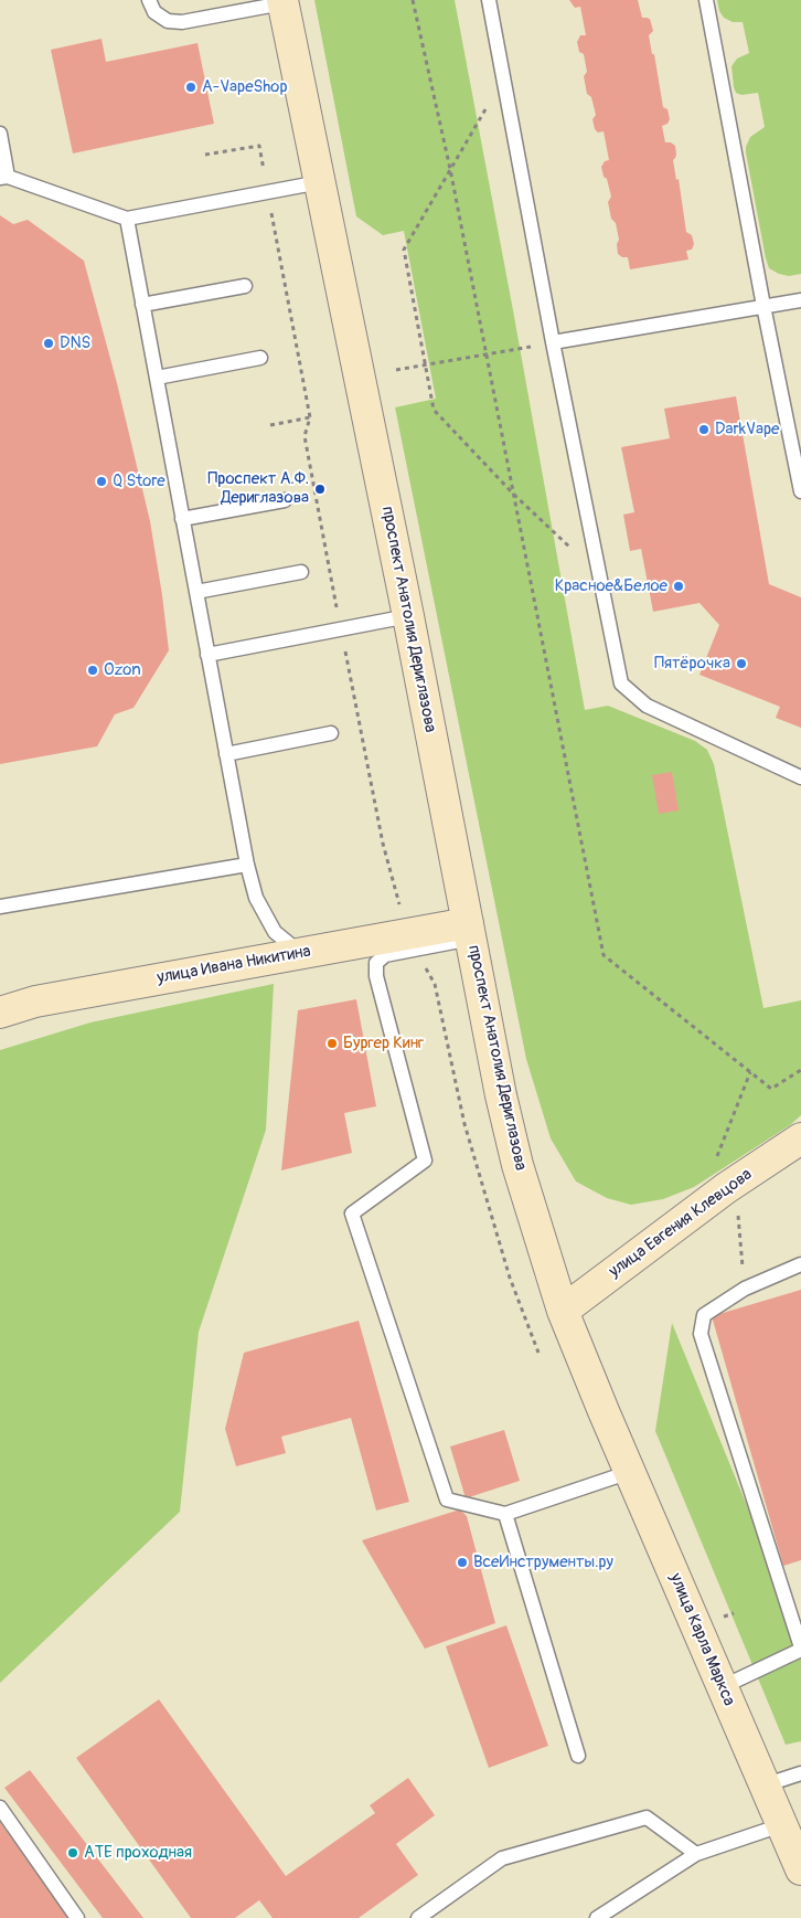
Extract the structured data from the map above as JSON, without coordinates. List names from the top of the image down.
{
  "streets": {
    "main road": [
      "проспект Анатолия Дериглазова",
      "улица Ивана Никитина",
      "улица Евгения Клевцова",
      "улица Карла Маркса"
    ]
  },
  "crossings": [
    ["проспект Анатолия Дериглазова", "улица Ивана Никитина"],
    ["проспект Анатолия Дериглазова", "улица Евгения Клевцова"],
    ["проспект Анатолия Дериглазова", "улица Карла Маркса"],
    ["улица Евгения Клевцова", "улица Карла Маркса"]
  ],
  "places": [
    "A-VapeShop",
    "DNS",
    "DarkVape",
    "Q Store",
    "Проспект А.Ф. Дериглазова",
    "Красное&Белое",
    "Пятёрочка",
    "Ozon",
    "Бургер Кинг",
    "ВсеИнструменты.ру",
    "АТЕ проходная"
  ]
}
